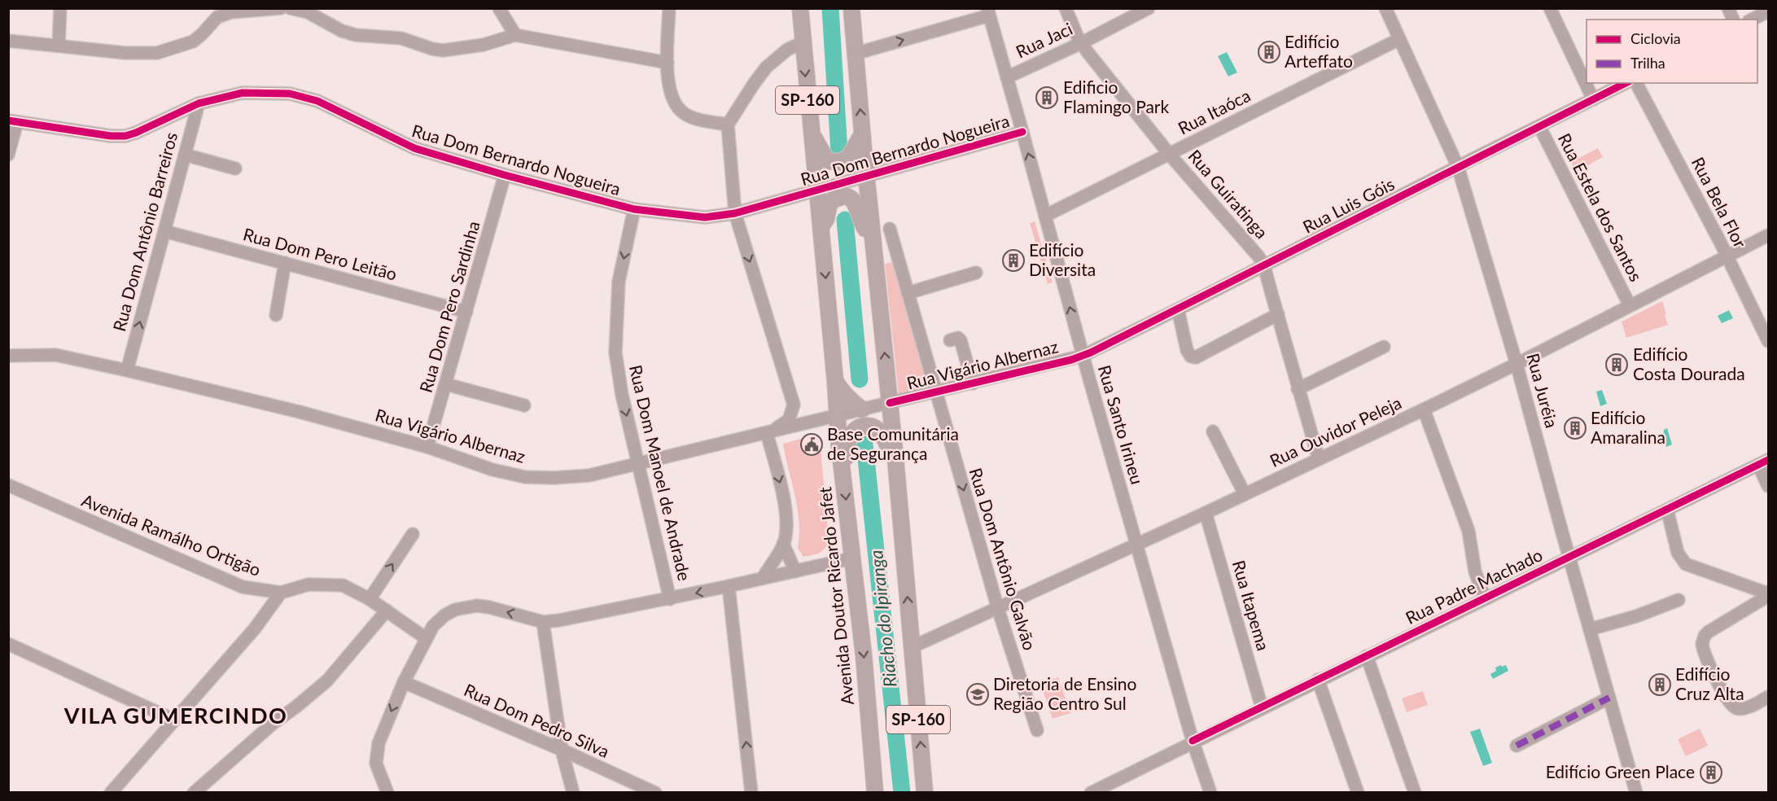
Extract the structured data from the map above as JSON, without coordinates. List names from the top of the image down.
{
  "streets": {
    "main road": ["SP-160", "Avenida Doutor Ricardo Jafet"],
    "street": [
      "Rua Jaci",
      "Rua Itaóca",
      "Rua Dom Bernardo Nogueira",
      "Rua Guiratinga",
      "Rua Bela Flor",
      "Rua Luis Góis",
      "Rua Estela dos Santos",
      "Rua Dom Antônio Barreiros",
      "Rua Dom Pero Leitão",
      "Rua Dom Pero Sardinha",
      "Rua Vigário Albernaz",
      "Rua Juréia",
      "Rua Santo Irineu",
      "Rua Ouvidor Peleja",
      "Rua Dom Manoel de Andrade",
      "Avenida Ramálho Ortigão",
      "Rua Dom Antônio Galvão",
      "Rua Padre Machado",
      "Rua Itapema",
      "Rua Dom Pedro Silva"
    ]
  },
  "crossings": [
    ["Rua Jaci", "Rua Guiratinga"],
    ["Rua Jaci", "Rua Santo Irineu"],
    ["SP-160", "Rua Dom Bernardo Nogueira"],
    ["SP-160", "Rua Vigário Albernaz"],
    ["SP-160", "Rua Ouvidor Peleja"],
    ["SP-160", "Avenida Doutor Ricardo Jafet"],
    ["Rua Itaóca", "Rua Guiratinga"],
    ["Rua Itaóca", "Rua Juréia"],
    ["Rua Itaóca", "Rua Santo Irineu"],
    ["Rua Dom Bernardo Nogueira", "Rua Dom Antônio Barreiros"],
    ["Rua Dom Bernardo Nogueira", "Rua Dom Pero Sardinha"],
    ["Rua Dom Bernardo Nogueira", "Rua Santo Irineu"],
    ["Rua Dom Bernardo Nogueira", "Rua Dom Manoel de Andrade"],
    ["Rua Dom Bernardo Nogueira", "Avenida Doutor Ricardo Jafet"],
    ["Rua Guiratinga", "Rua Luis Góis"],
    ["Rua Guiratinga", "Rua Ouvidor Peleja"],
    ["Rua Bela Flor", "Rua Ouvidor Peleja"],
    ["Rua Luis Góis", "Rua Estela dos Santos"],
    ["Rua Luis Góis", "Rua Vigário Albernaz"],
    ["Rua Luis Góis", "Rua Juréia"],
    ["Rua Luis Góis", "Rua Santo Irineu"],
    ["Rua Estela dos Santos", "Rua Ouvidor Peleja"],
    ["Rua Dom Antônio Barreiros", "Rua Dom Pero Leitão"],
    ["Rua Dom Antônio Barreiros", "Rua Vigário Albernaz"],
    ["Rua Dom Pero Leitão", "Rua Dom Pero Sardinha"],
    ["Rua Dom Pero Sardinha", "Rua Vigário Albernaz"],
    ["Rua Vigário Albernaz", "Rua Santo Irineu"],
    ["Rua Vigário Albernaz", "Rua Dom Manoel de Andrade"],
    ["Rua Vigário Albernaz", "Rua Dom Antônio Galvão"],
    ["Rua Vigário Albernaz", "Avenida Doutor Ricardo Jafet"],
    ["Rua Juréia", "Rua Ouvidor Peleja"],
    ["Rua Juréia", "Rua Padre Machado"],
    ["Rua Santo Irineu", "Rua Ouvidor Peleja"],
    ["Rua Santo Irineu", "Rua Padre Machado"],
    ["Rua Ouvidor Peleja", "Rua Dom Antônio Galvão"],
    ["Rua Ouvidor Peleja", "Rua Itapema"],
    ["Rua Padre Machado", "Rua Itapema"]
  ],
  "one_way": ["Rua Dom Antônio Barreiros", "Rua Dom Manoel de Andrade", "Rua Dom Antônio Galvão"],
  "districts": ["VILA GUMERCINDO"],
  "water": ["Riacho do Ipiranga"],
  "places": {
    "building": [
      "Edifício Arteffato",
      "Edificio Flamingo Park",
      "Edifício Diversita",
      "Edifício Costa Dourada",
      "Edifício Amaralina",
      "Edifício Cruz Alta",
      "Edifício Green Place"
    ],
    "public building": ["Base Comunitária de Segurança"],
    "school or university": ["Diretoria de Ensino Região Centro Sul"]
  },
  "legend": ["Ciclovia", "Trilha"]
}
